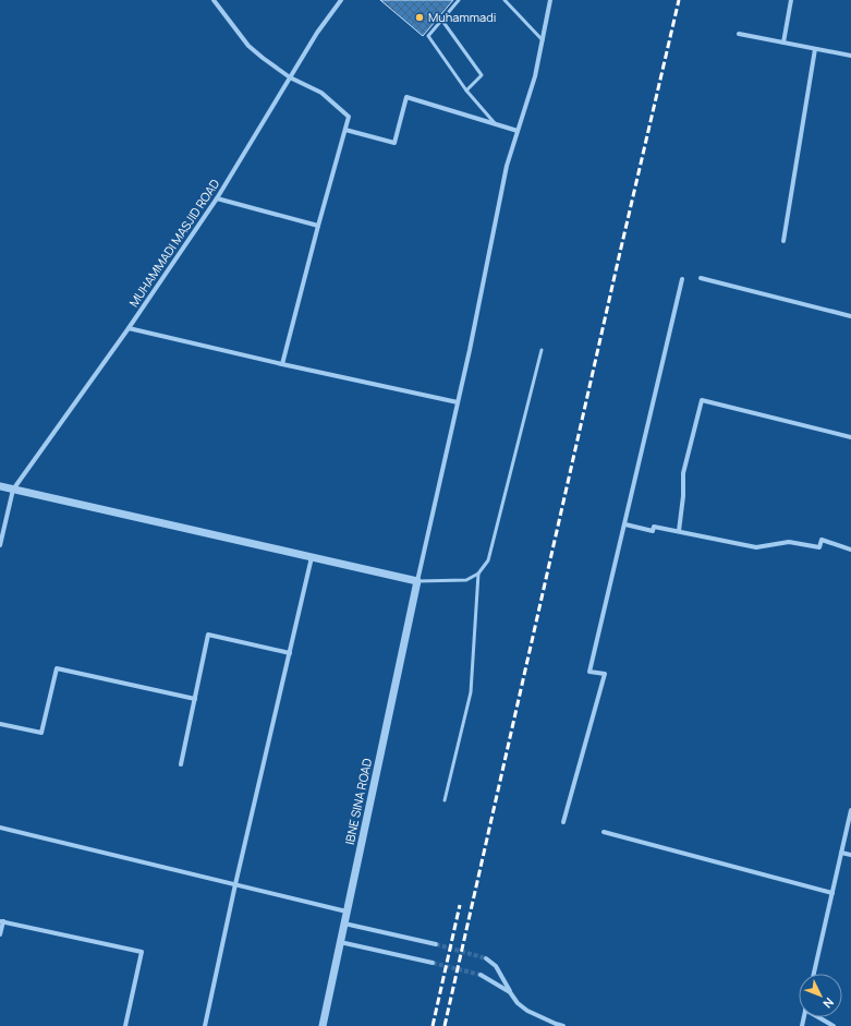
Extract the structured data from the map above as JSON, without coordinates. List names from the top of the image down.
{
  "streets": {
    "street": ["MUHAMMADI MASJID ROAD", "IBNE SINA ROAD"]
  },
  "places": ["Muhammadi"],
  "north": "bottom right"
}
